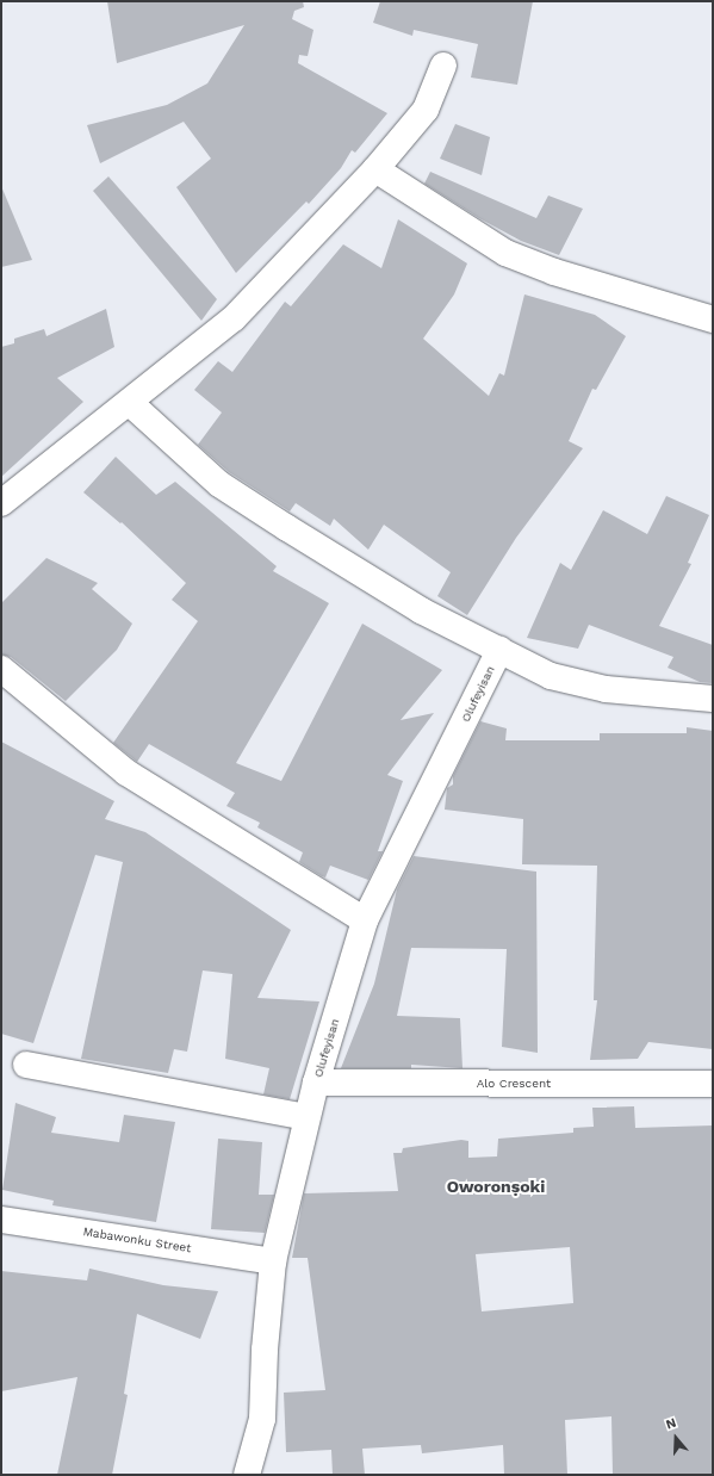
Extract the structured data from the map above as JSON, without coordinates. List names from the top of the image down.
{
  "streets": {
    "street": ["Olufeyisan", "Alo Crescent", "Mabawonku Street"]
  },
  "crossings": [
    ["Olufeyisan", "Alo Crescent"],
    ["Olufeyisan", "Mabawonku Street"]
  ],
  "districts": ["Oworonṣoki"],
  "north": "top"
}
